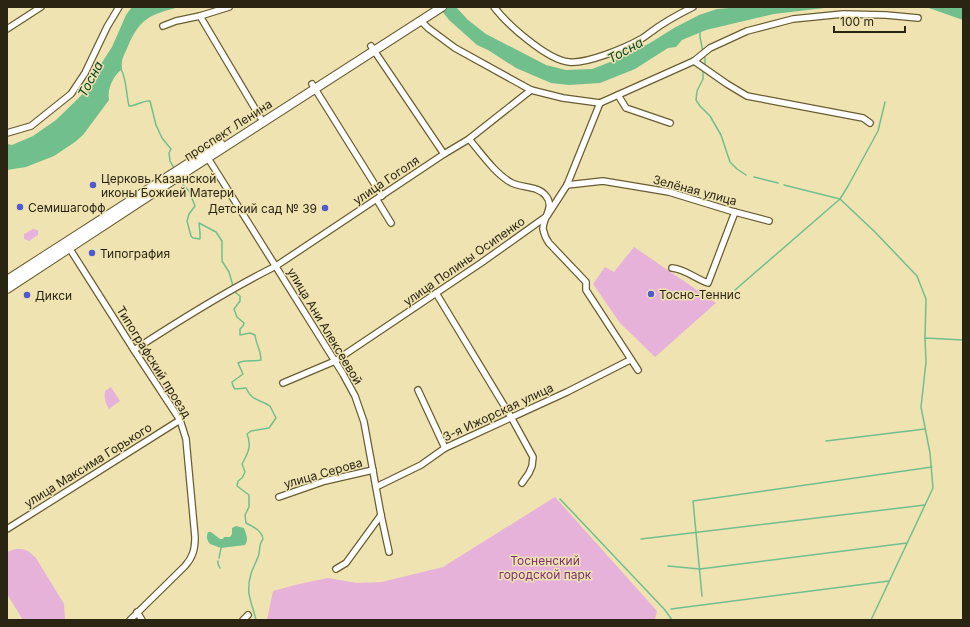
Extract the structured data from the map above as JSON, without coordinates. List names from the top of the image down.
{
  "streets": {
    "main road": ["проспект Ленина"],
    "street": [
      "улица Гоголя",
      "Зелёная улица",
      "улица Полины Осипенко",
      "улица Ани Алексеевой",
      "Типографский проезд",
      "3-я Ижорская улица",
      "улица Максима Горького",
      "улица Серова"
    ]
  },
  "crossings": [
    ["проспект Ленина", "улица Ани Алексеевой"],
    ["проспект Ленина", "Типографский проезд"],
    ["улица Гоголя", "улица Ани Алексеевой"],
    ["улица Гоголя", "Типографский проезд"],
    ["Зелёная улица", "улица Полины Осипенко"],
    ["улица Полины Осипенко", "улица Ани Алексеевой"],
    ["улица Ани Алексеевой", "3-я Ижорская улица"],
    ["улица Ани Алексеевой", "улица Серова"],
    ["Типографский проезд", "улица Максима Горького"]
  ],
  "water": ["Тосна"],
  "parks": ["Тосненский городской парк"],
  "places": [
    "Церковь Казанской иконы Божией Матери",
    "Семишагофф",
    "Детский сад № 39",
    "Типография",
    "Тосно-Теннис",
    "Дикси"
  ],
  "scale_bar": "100 m"
}
